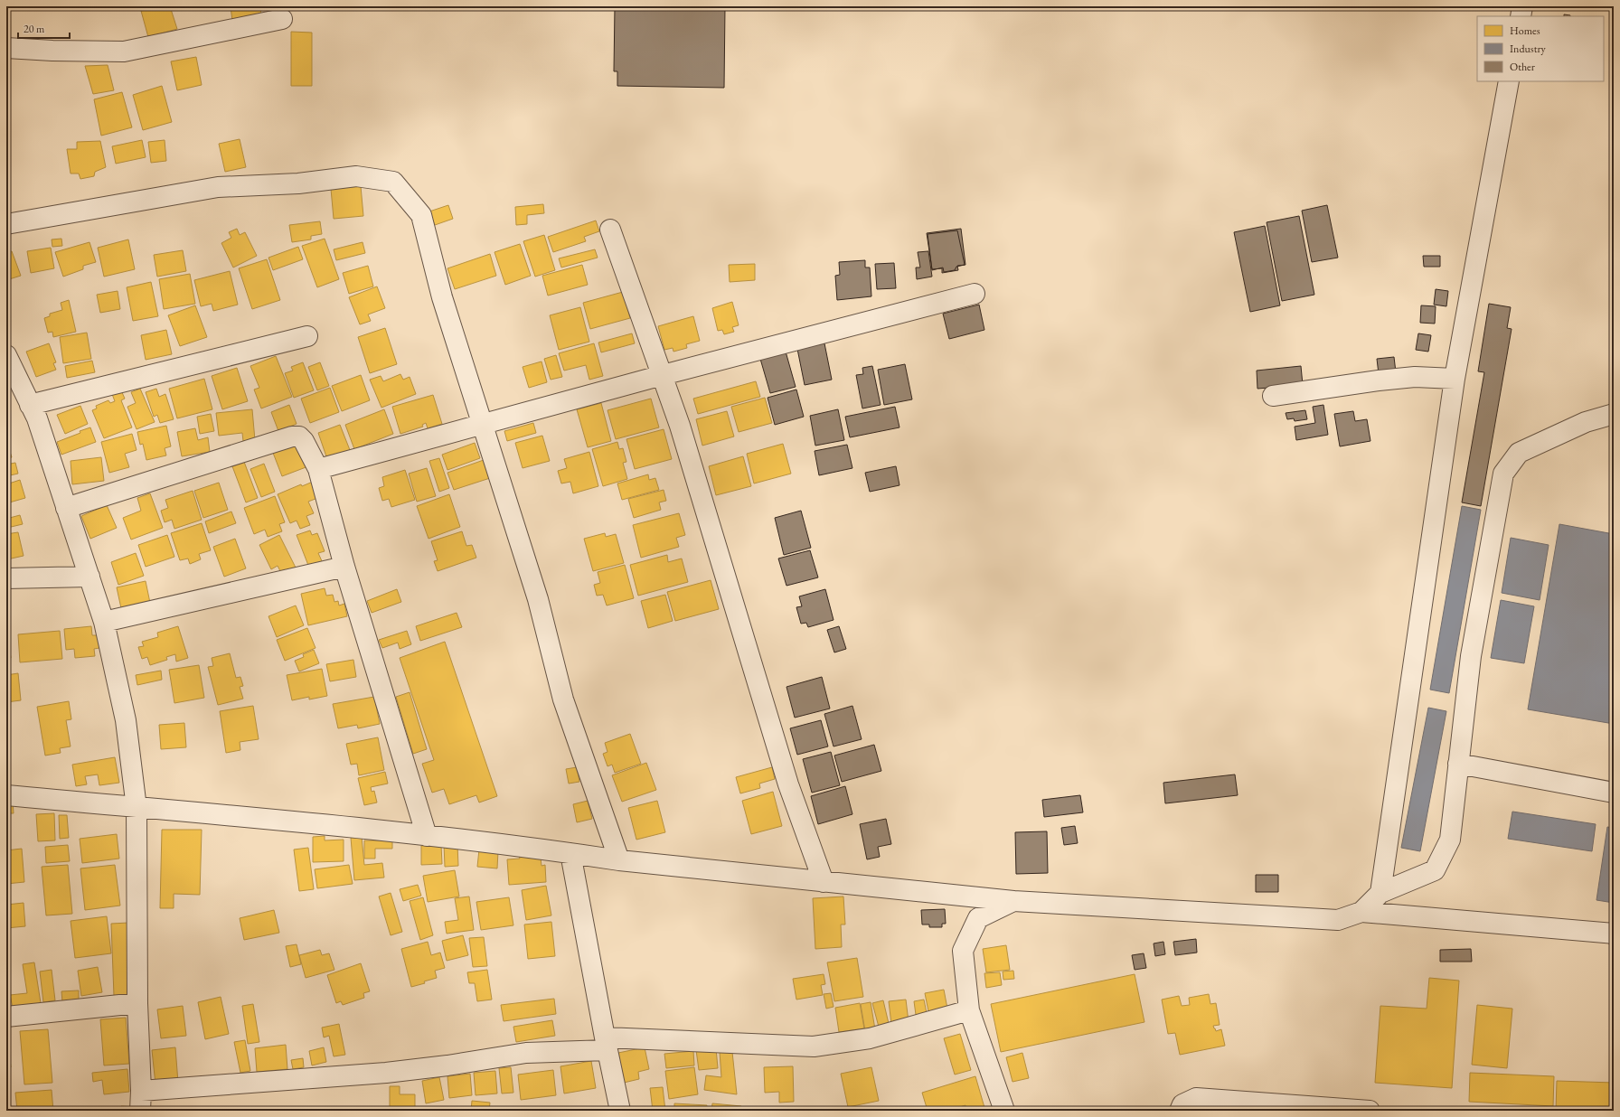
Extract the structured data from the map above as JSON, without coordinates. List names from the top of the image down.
{
  "legend": ["Homes", "Industry", "Other"],
  "scale_bar": "20 m"
}
